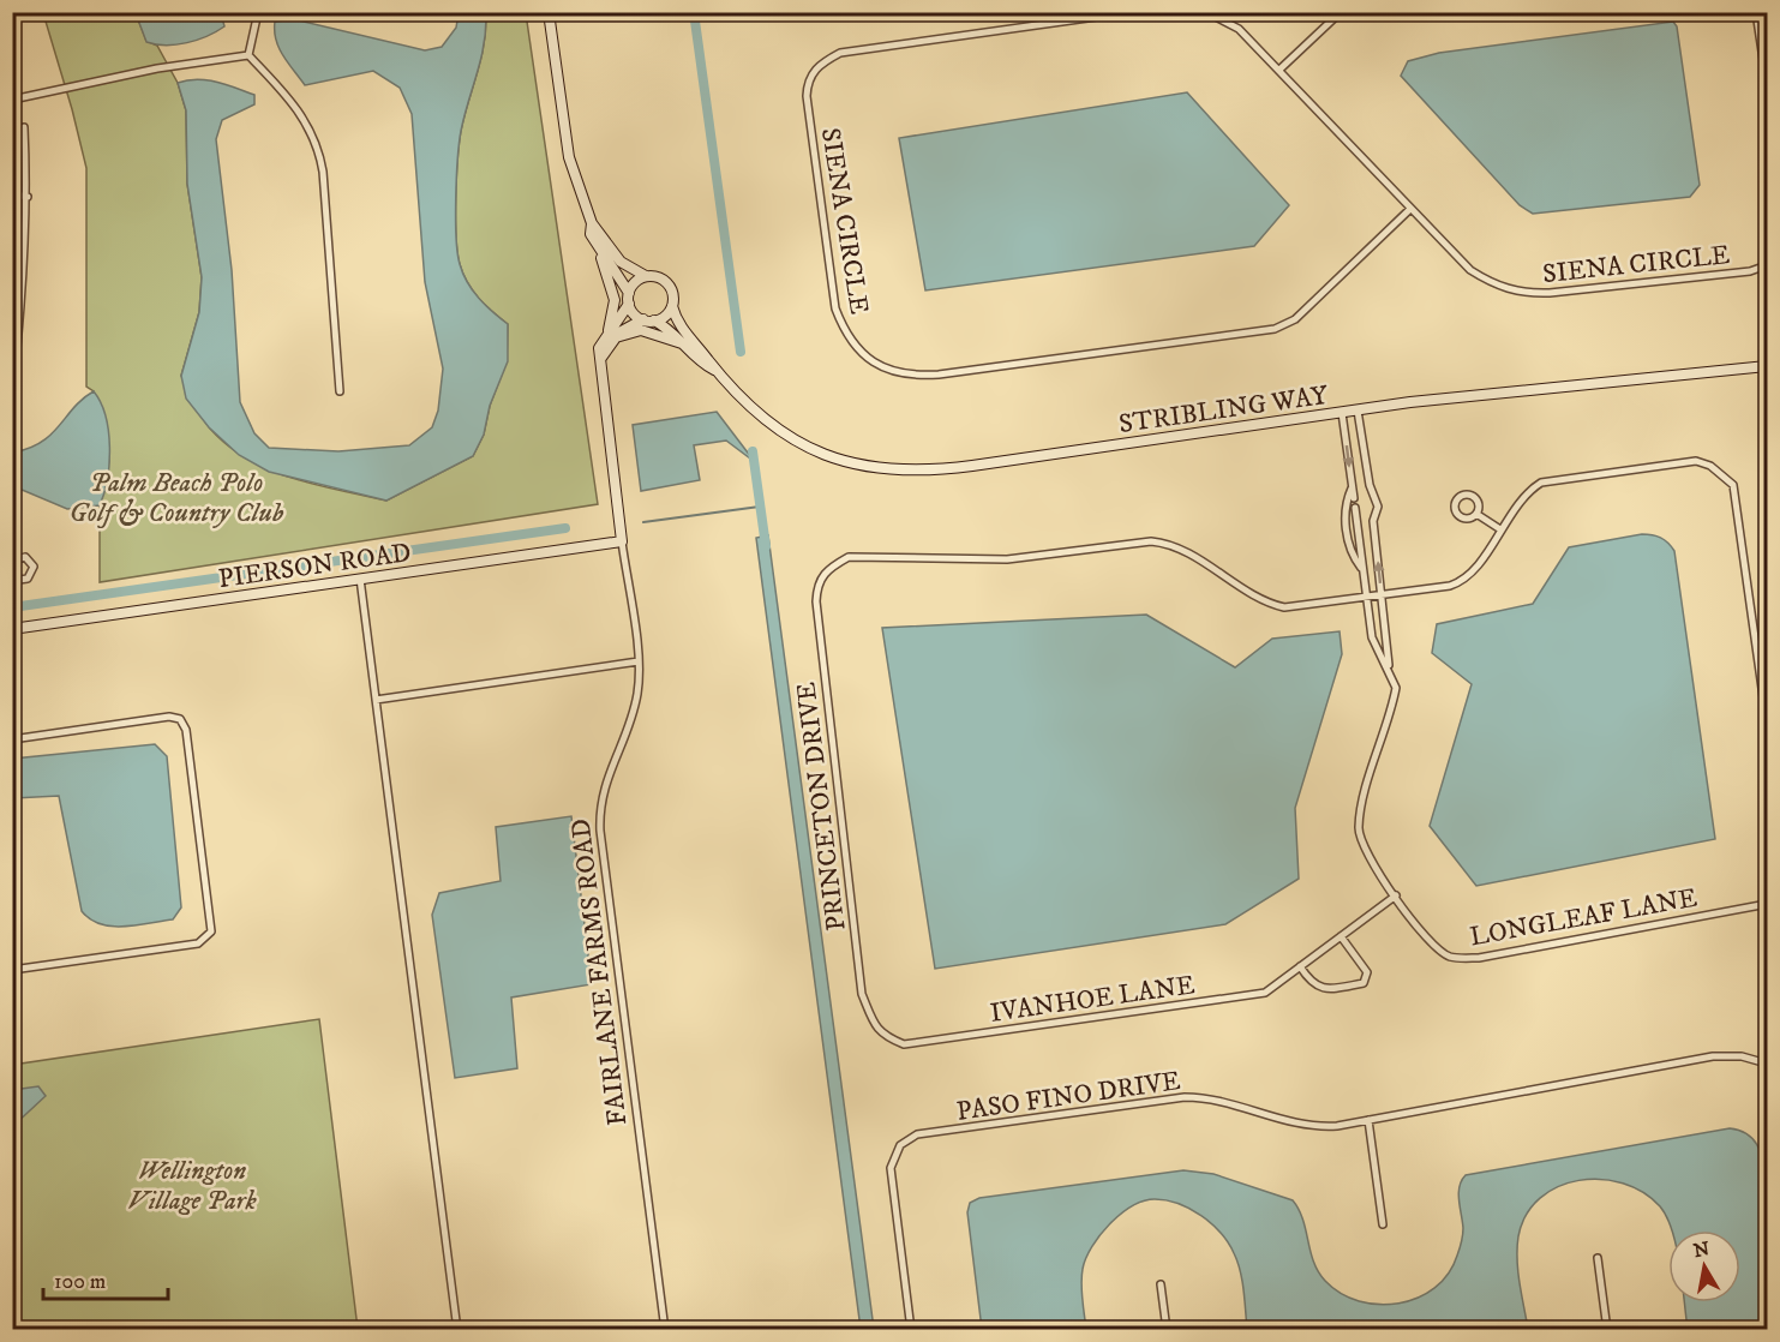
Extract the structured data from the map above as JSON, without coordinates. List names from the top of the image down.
{
  "streets": {
    "street": [
      "SIENA CIRCLE",
      "STRIBLING WAY",
      "PIERSON ROAD",
      "PRINCETON DRIVE",
      "LONGLEAF LANE",
      "FAIRLANE FARMS ROAD",
      "IVANHOE LANE",
      "PASO FINO DRIVE"
    ]
  },
  "crossings": [
    ["STRIBLING WAY", "LONGLEAF LANE"],
    ["STRIBLING WAY", "FAIRLANE FARMS ROAD"],
    ["PIERSON ROAD", "FAIRLANE FARMS ROAD"],
    ["PRINCETON DRIVE", "IVANHOE LANE"],
    ["LONGLEAF LANE", "IVANHOE LANE"]
  ],
  "parks": ["Palm Beach Polo Golf & Country Club", "Wellington Village Park"],
  "scale_bar": "100 m",
  "north": "top"
}
